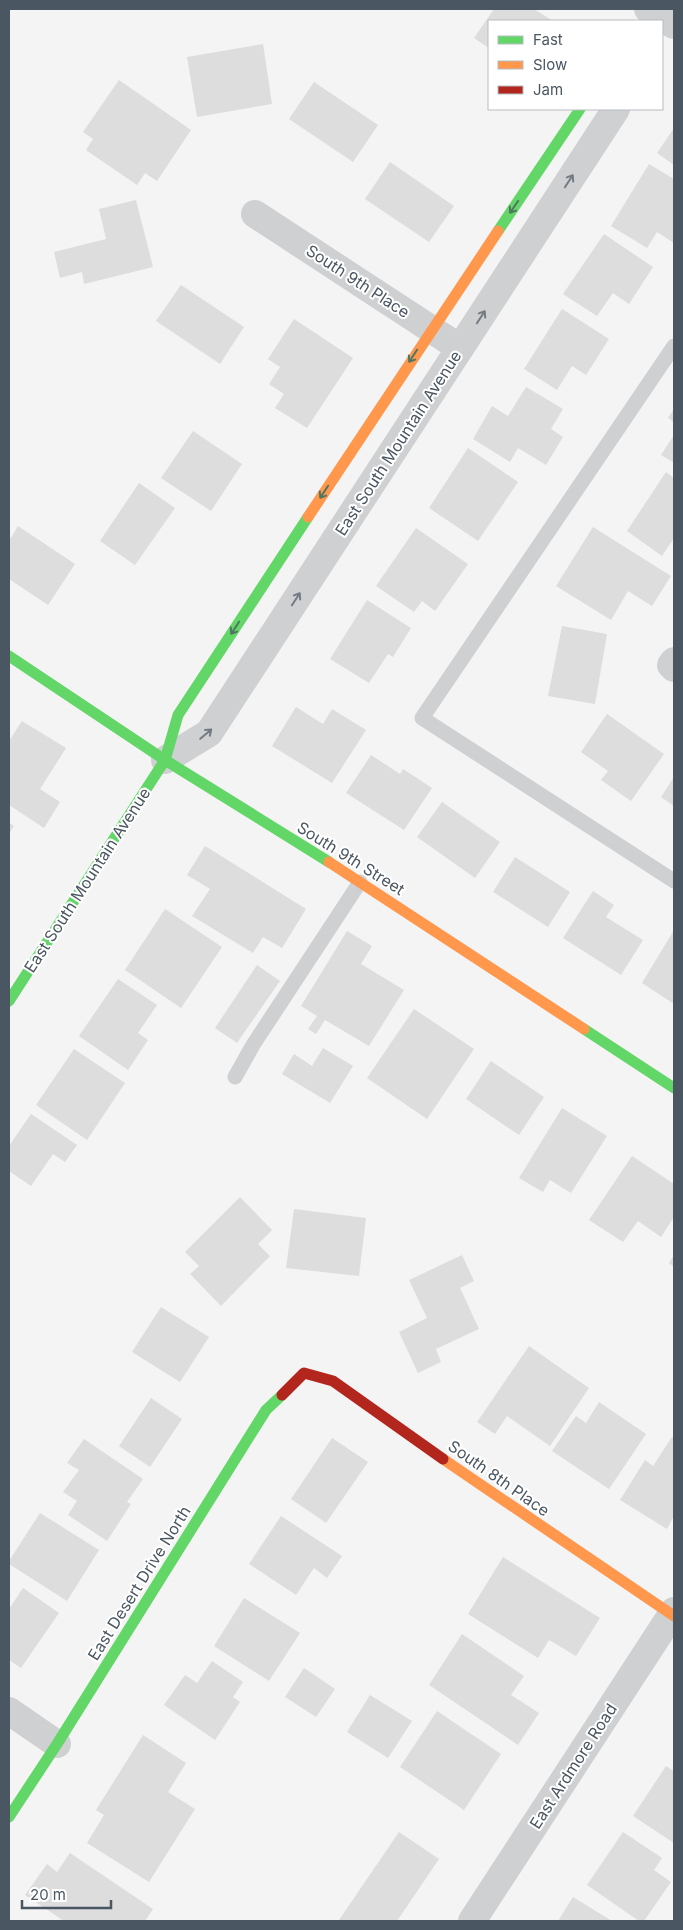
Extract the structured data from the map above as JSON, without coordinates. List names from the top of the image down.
{
  "streets": {
    "street": [
      "South 9th Place",
      "East South Mountain Avenue",
      "South 9th Street",
      "South 8th Place",
      "East Desert Drive North",
      "East Ardmore Road"
    ]
  },
  "crossings": [
    ["South 9th Place", "East South Mountain Avenue"],
    ["East South Mountain Avenue", "South 9th Street"],
    ["South 8th Place", "East Desert Drive North"],
    ["South 8th Place", "East Ardmore Road"]
  ],
  "legend": ["Fast", "Slow", "Jam"],
  "scale_bar": "20 m"
}
